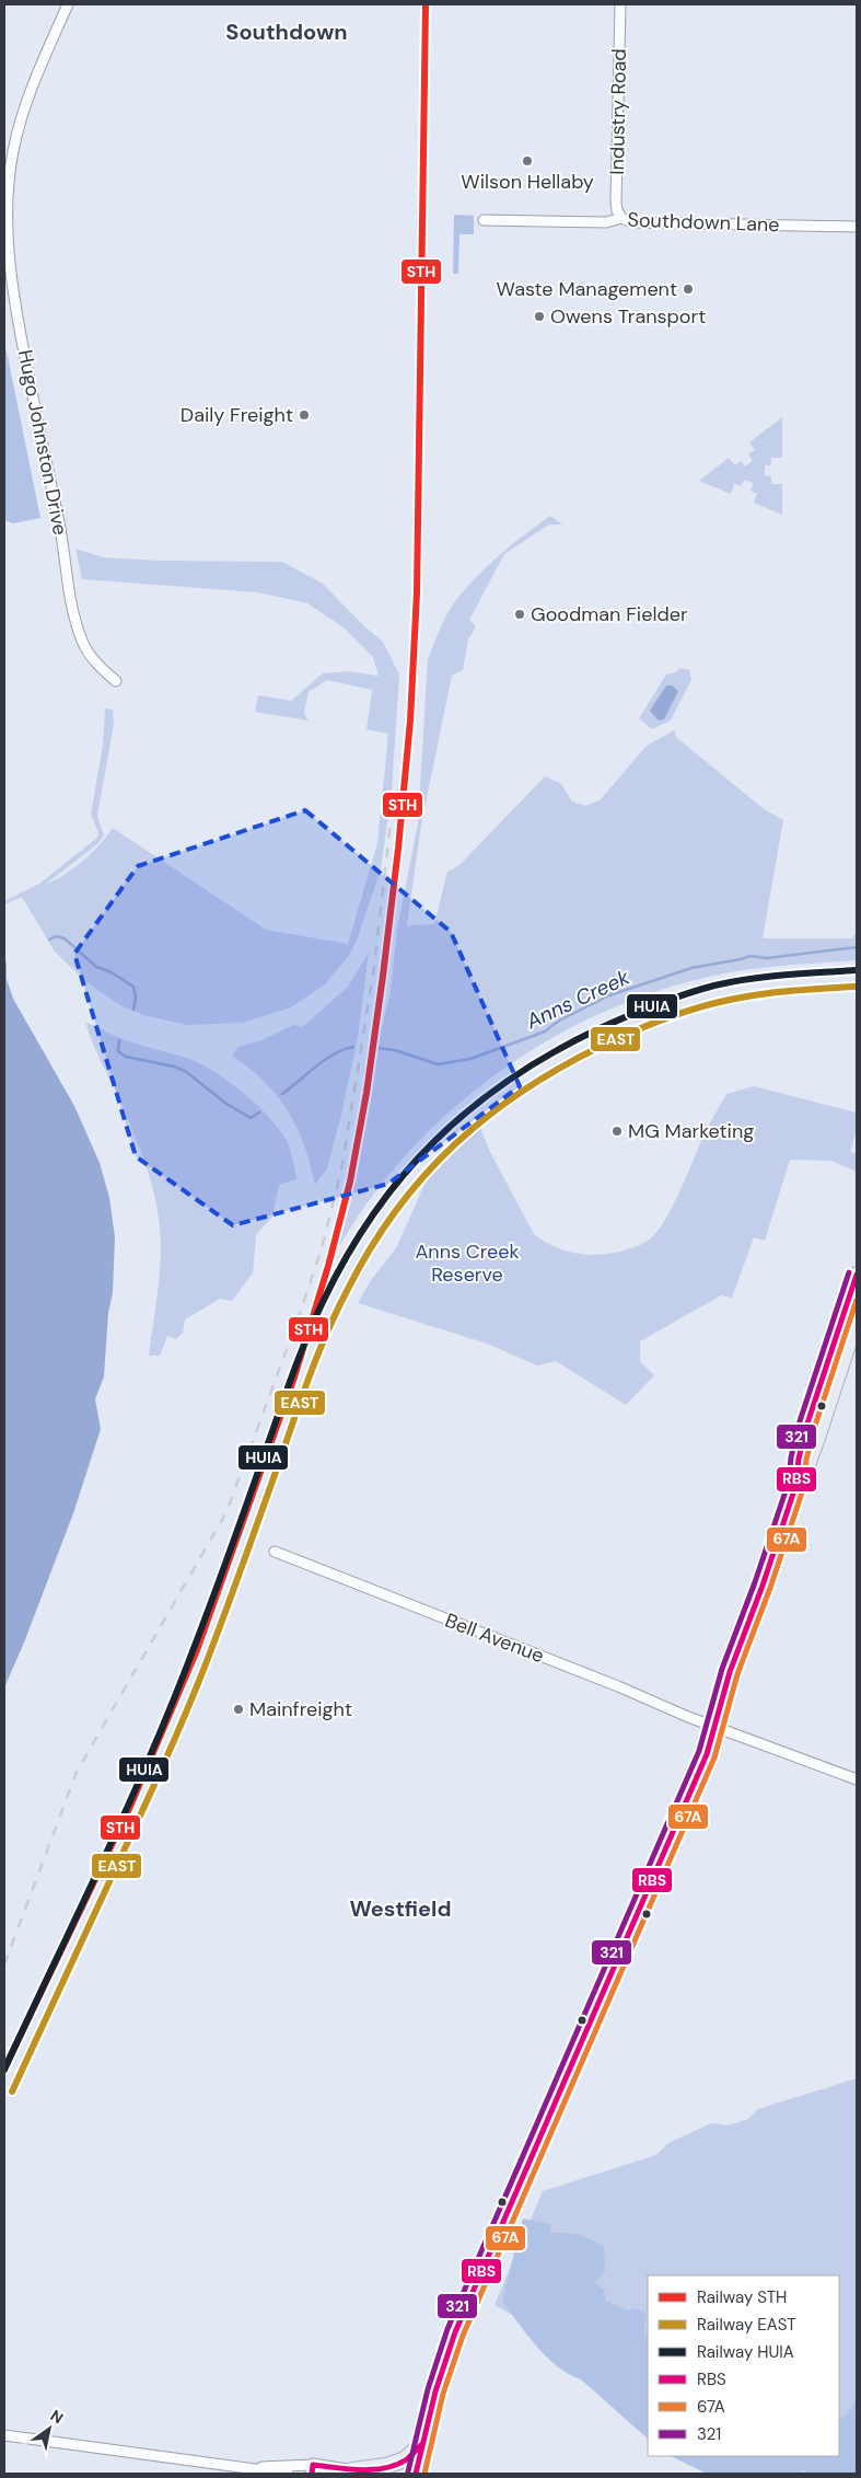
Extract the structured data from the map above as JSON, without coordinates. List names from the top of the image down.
{
  "streets": {
    "street": [
      "Industry Road",
      "Southdown Lane",
      "Hugo Johnston Drive",
      "Bell Avenue"
    ]
  },
  "crossings": [
    ["Industry Road", "Southdown Lane"]
  ],
  "districts": ["Southdown", "Westfield"],
  "water": ["Anns Creek"],
  "parks": ["Anns Creek Reserve"],
  "places": [
    "Wilson Hellaby",
    "Waste Management",
    "Owens Transport",
    "Daily Freight",
    "Goodman Fielder",
    "MG Marketing",
    "Mainfreight"
  ],
  "lines": [
    "rail line STH",
    "rail line HUIA",
    "rail line EAST",
    "transit line 321",
    "transit line RBS",
    "transit line 67A"
  ],
  "legend": [
    "Railway STH",
    "Railway EAST",
    "Railway HUIA",
    "RBS",
    "67A",
    "321"
  ],
  "north": "top right"
}
